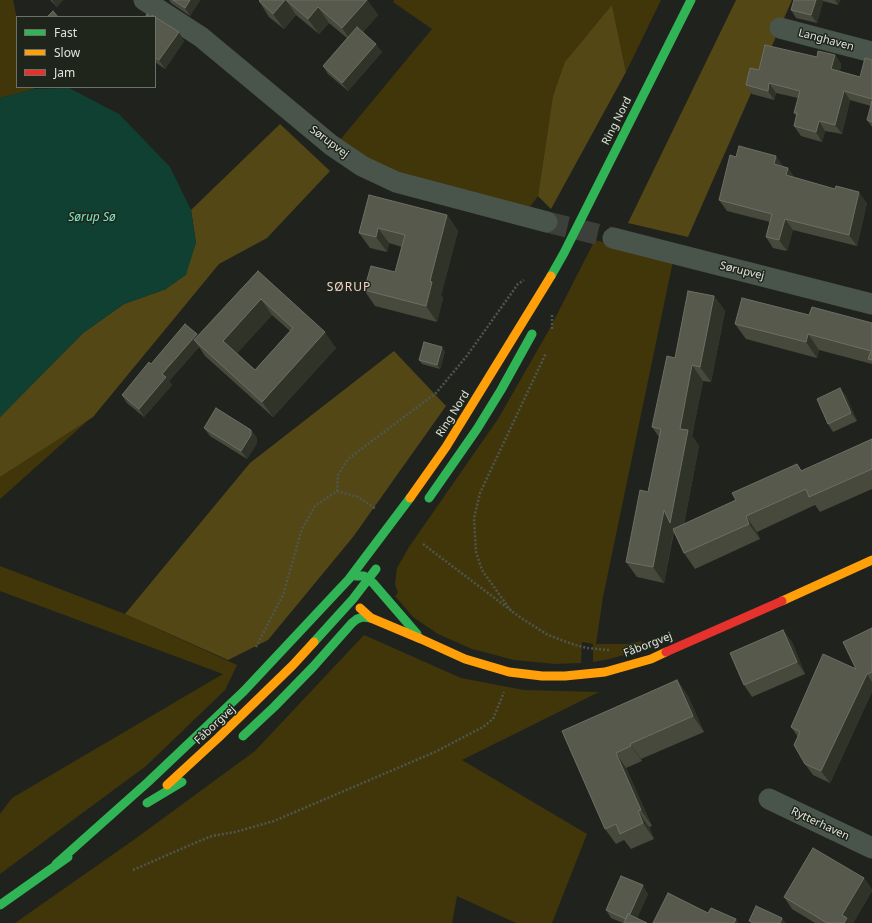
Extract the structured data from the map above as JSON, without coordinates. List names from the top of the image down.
{
  "streets": {
    "main road": ["Ring Nord", "Fåborgvej"],
    "street": ["Langhaven", "Sørupvej", "Rytterhaven"]
  },
  "crossings": [
    ["Ring Nord", "Fåborgvej"]
  ],
  "districts": ["SØRUP"],
  "water": ["Sørup Sø"],
  "legend": ["Fast", "Slow", "Jam"]
}
